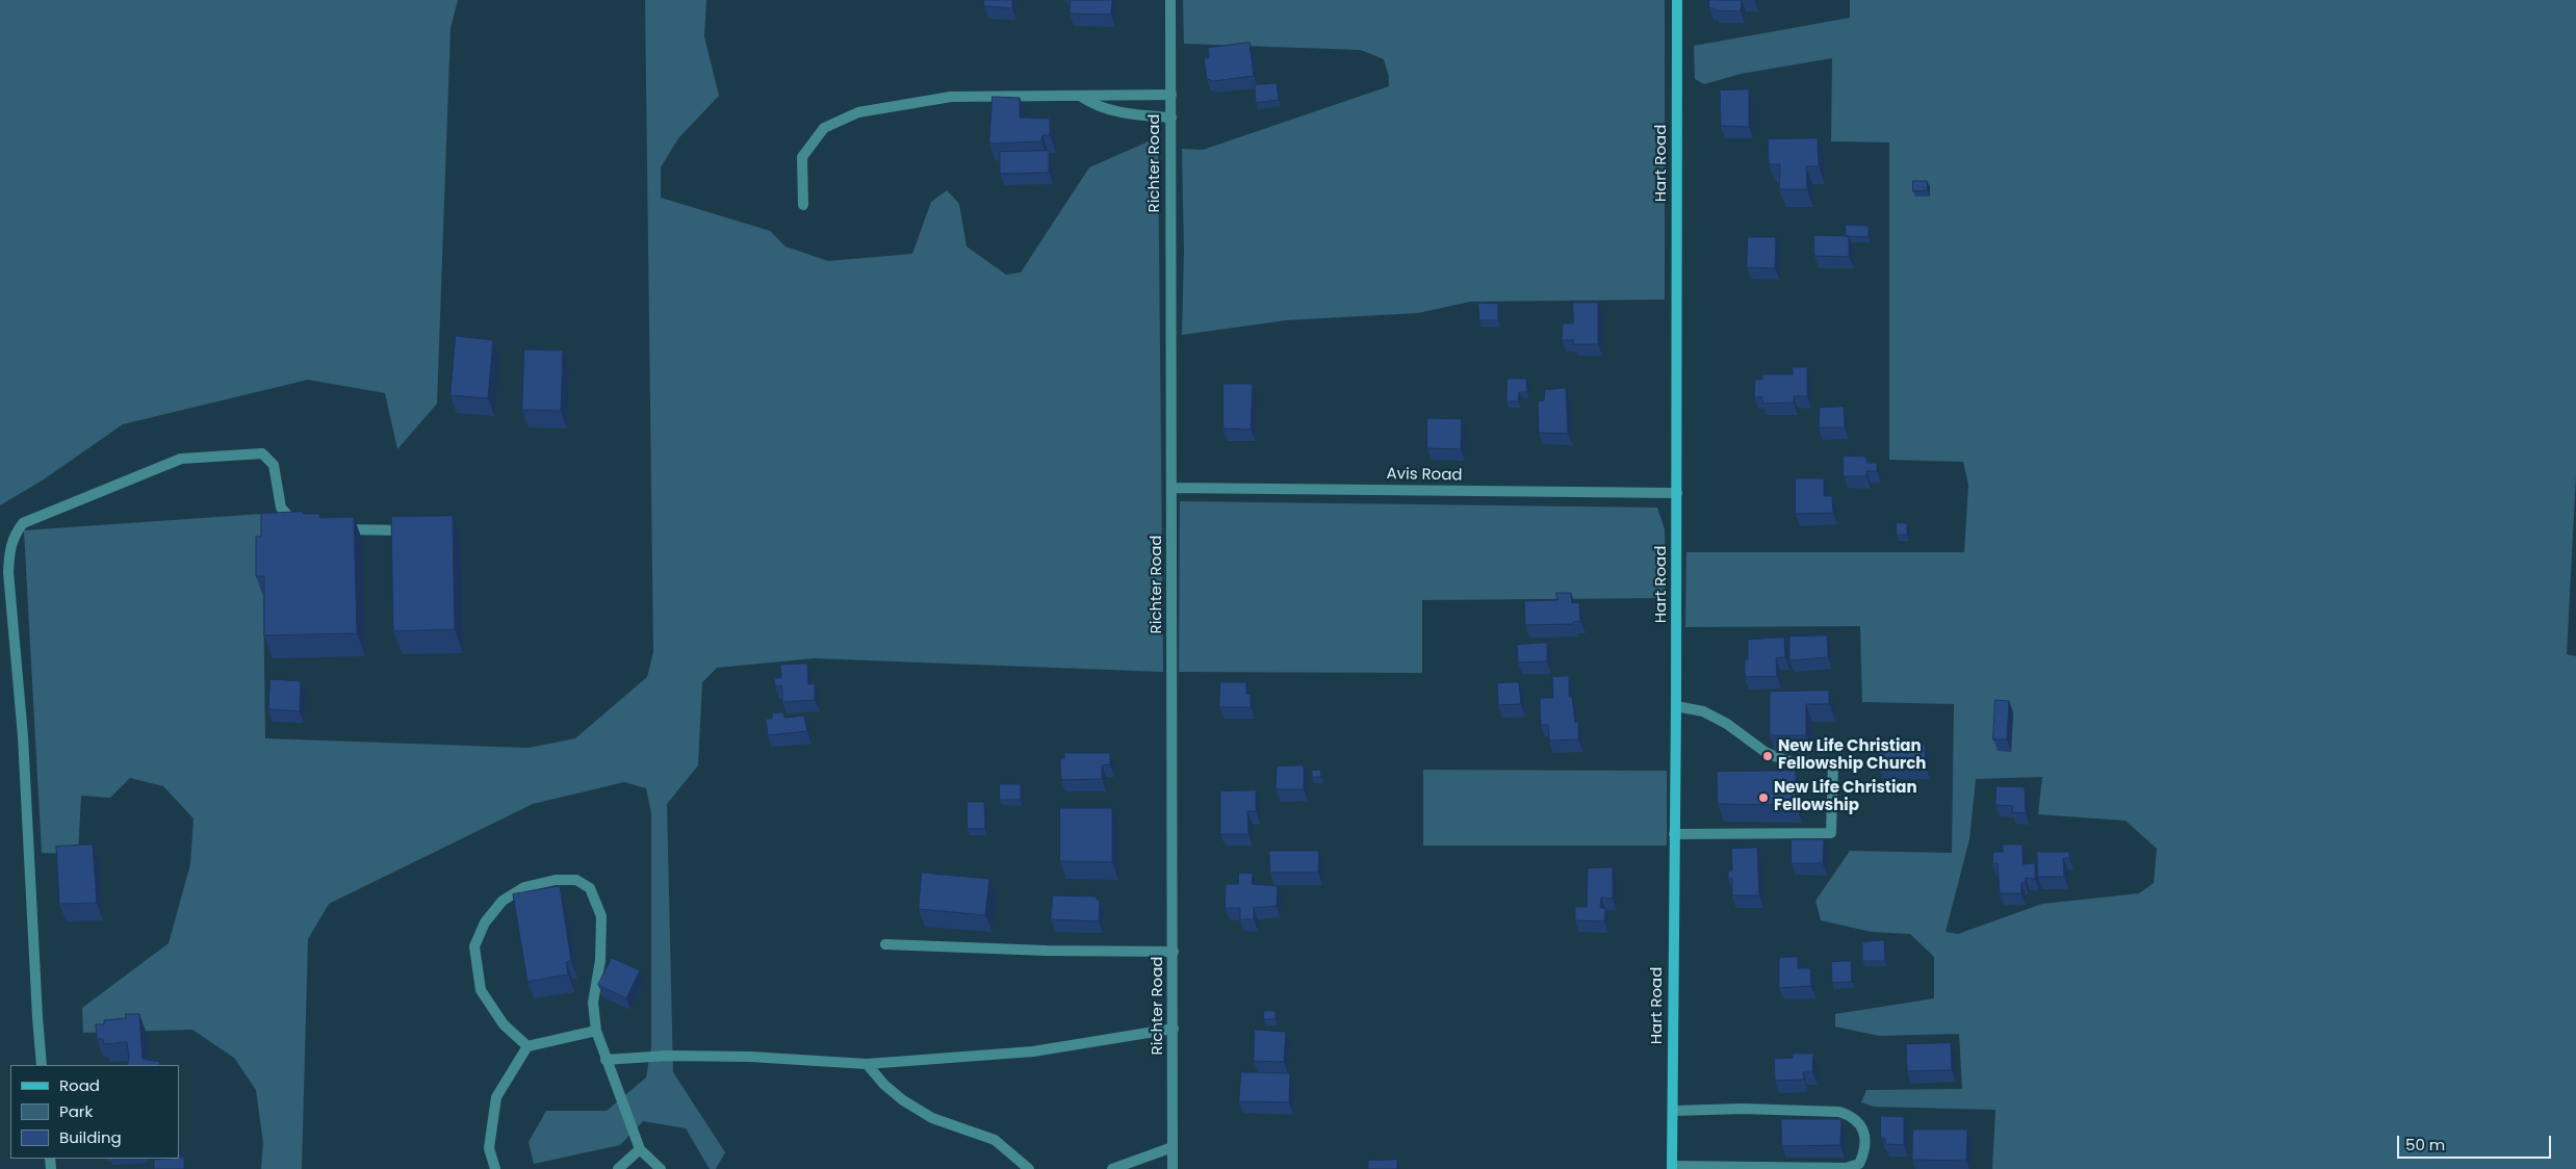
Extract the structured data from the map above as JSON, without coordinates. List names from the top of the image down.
{
  "streets": {
    "street": ["Richter Road", "Hart Road", "Avis Road"]
  },
  "crossings": [
    ["Richter Road", "Avis Road"],
    ["Hart Road", "Avis Road"]
  ],
  "places": ["New Life Christian Fellowship Church", "New Life Christian Fellowship"],
  "legend": ["Road", "Park", "Building"],
  "scale_bar": "50 m"
}
